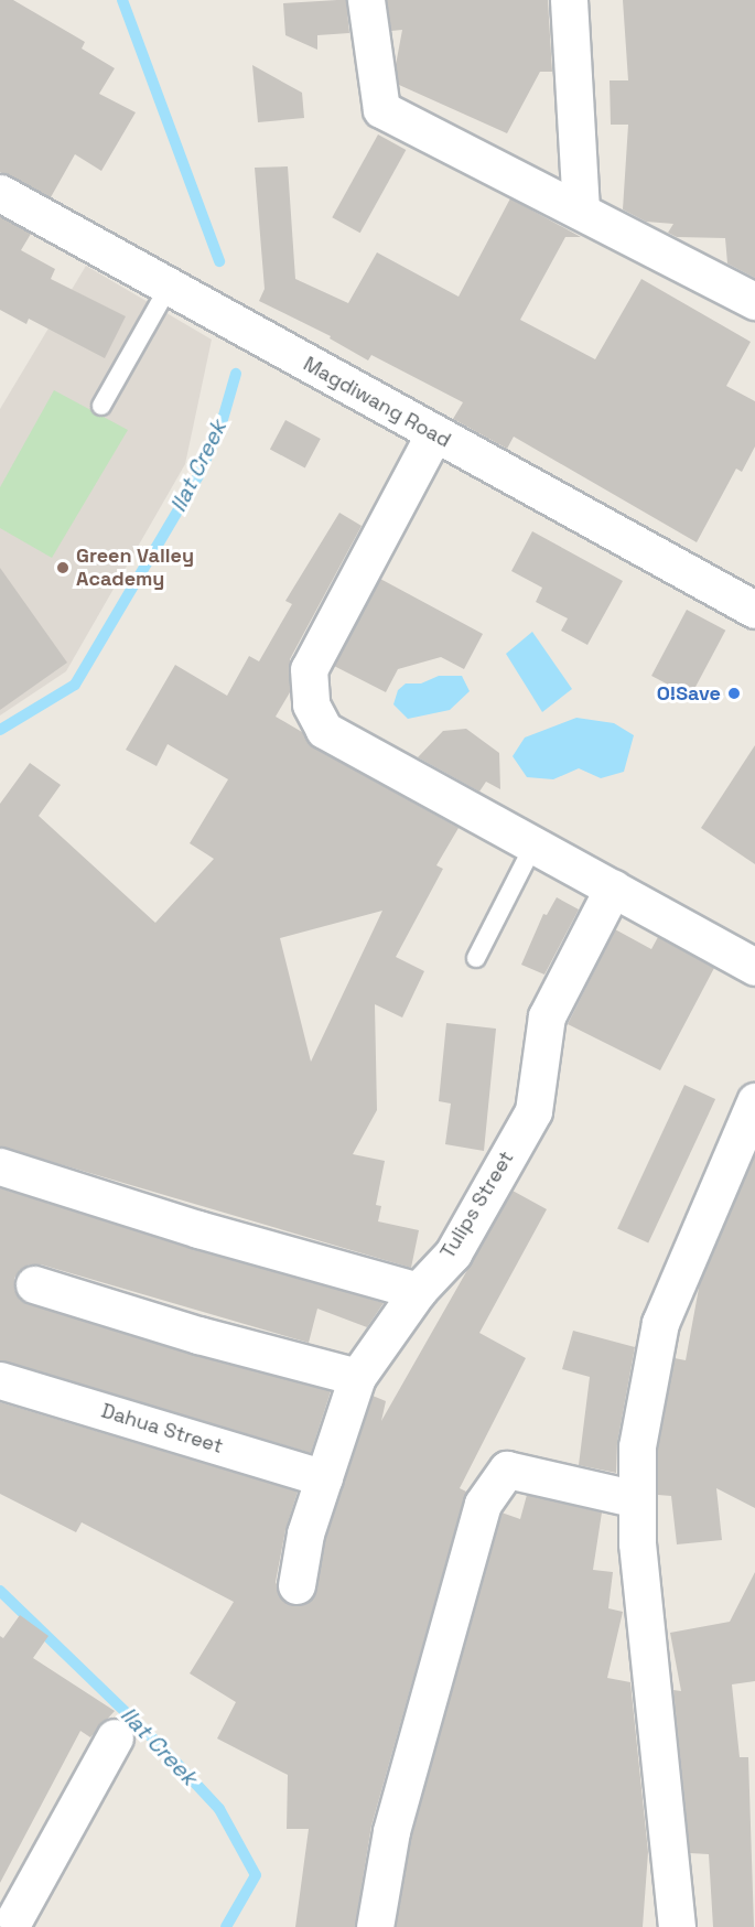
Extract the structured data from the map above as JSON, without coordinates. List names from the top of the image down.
{
  "streets": {
    "street": ["Magdiwang Road", "Tulips Street", "Dahua Street"]
  },
  "crossings": [
    ["Tulips Street", "Dahua Street"]
  ],
  "water": ["Ilat Creek"],
  "places": ["Green Valley Academy", "O!Save"]
}
